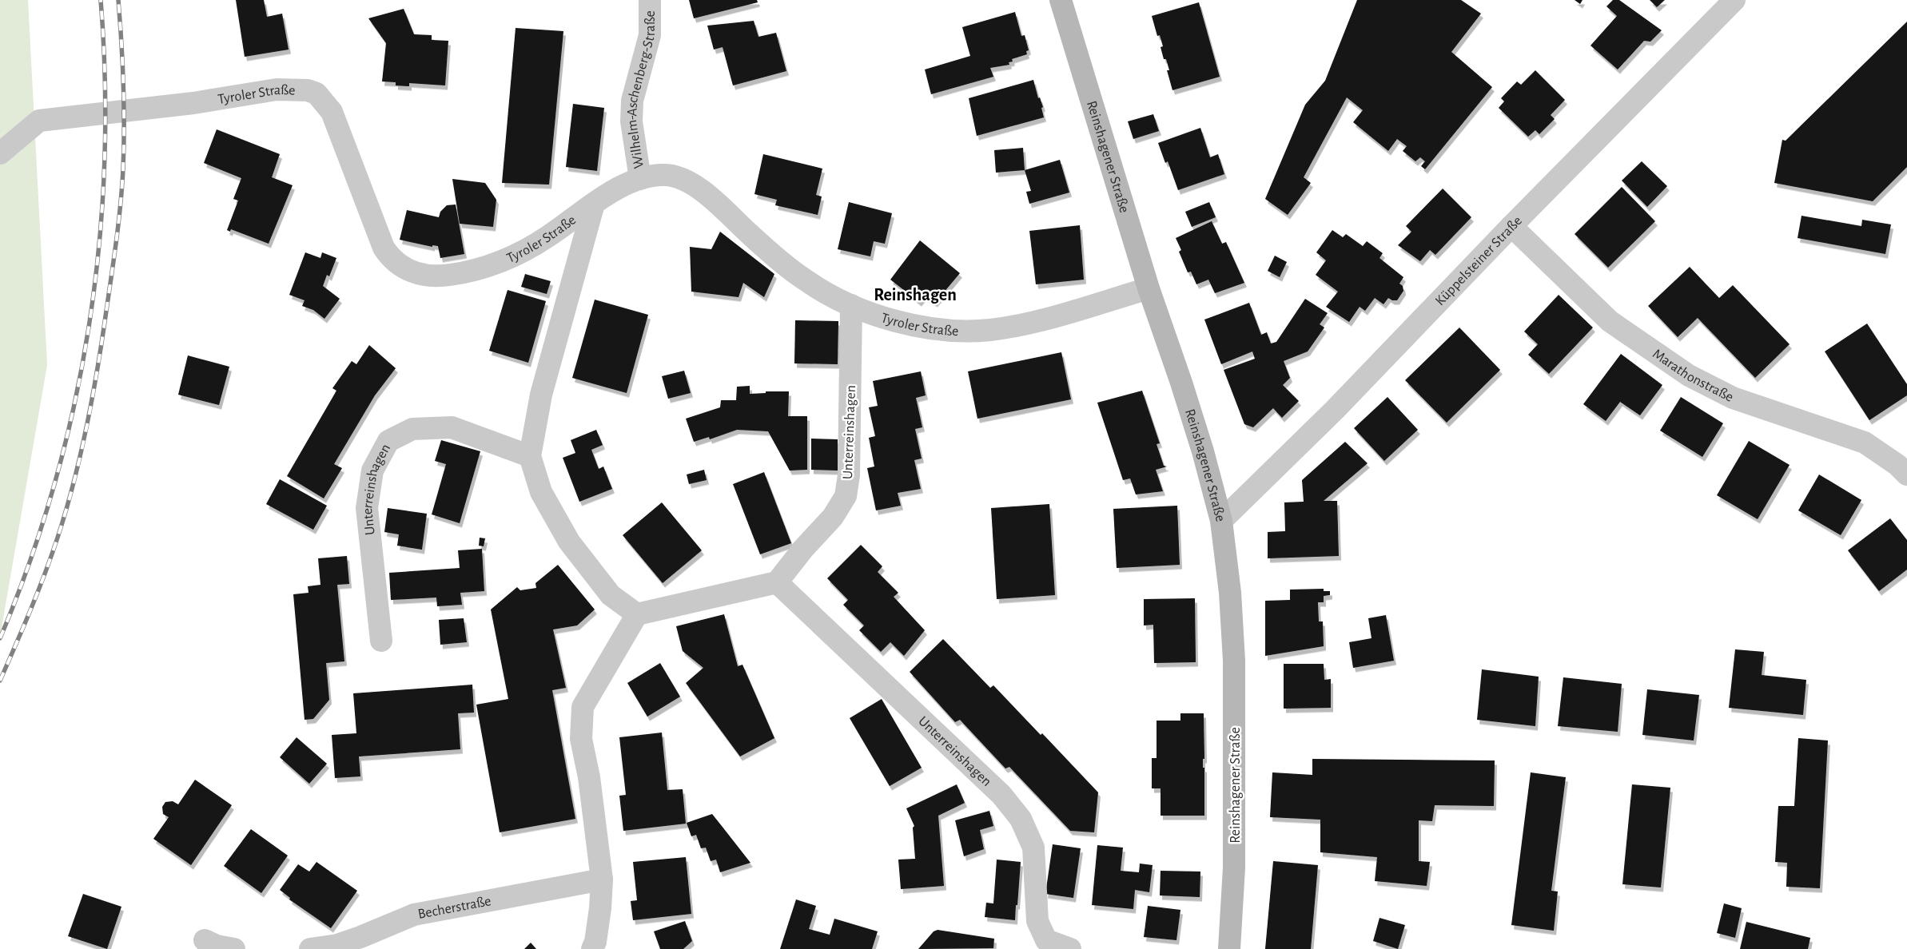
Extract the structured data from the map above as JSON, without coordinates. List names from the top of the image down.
{
  "streets": {
    "main road": ["Reinshagener Straße"],
    "street": [
      "Wilhelm-Aschenberg-Straße",
      "Tyroler Straße",
      "Küppelsteiner Straße",
      "Marathonstraße",
      "Unterreinshagen",
      "Becherstraße"
    ]
  },
  "crossings": [
    ["Wilhelm-Aschenberg-Straße", "Tyroler Straße"],
    ["Tyroler Straße", "Reinshagener Straße"],
    ["Tyroler Straße", "Unterreinshagen"],
    ["Reinshagener Straße", "Küppelsteiner Straße"],
    ["Küppelsteiner Straße", "Marathonstraße"]
  ],
  "districts": ["Reinshagen"]
}
